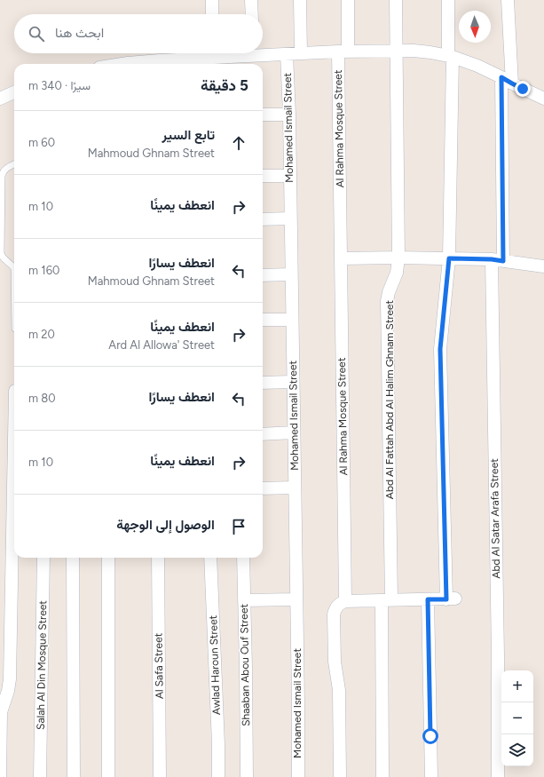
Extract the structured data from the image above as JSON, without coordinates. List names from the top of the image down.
{
  "streets": {
    "street": [
      "Mohamed Ismail Street",
      "Al Rahma Mosque Street",
      "Abd Al Fattah Abd Al Halim Ghnam Street",
      "Abd Al Satar Arafa Street",
      "Salah Al Din Mosque Street",
      "Awlad Haroun Street",
      "Shaaban Abou Ouf Street",
      "Al Safa Street"
    ]
  },
  "north": "bottom",
  "page": {
    "search": "ابحث هنا",
    "heading": ["5 دقيقة", "سيرًا · 340 m"],
    "list": [
      ["تابع السير", "Mahmoud Ghnam Street", "60 m"],
      ["انعطف يمينًا", "10 m"],
      ["انعطف يسارًا", "Mahmoud Ghnam Street", "160 m"],
      ["انعطف يمينًا", "Ard Al Allowa' Street", "20 m"],
      ["انعطف يسارًا", "80 m"],
      ["انعطف يمينًا", "10 m"],
      "الوصول إلى الوجهة"
    ],
    "map_buttons": ["+", "−"]
  }
}
